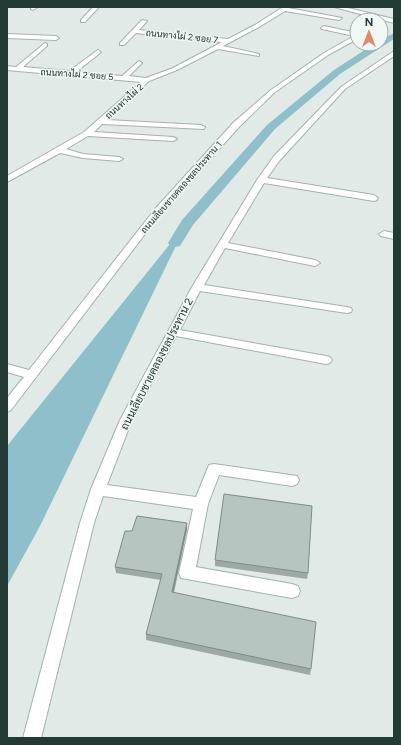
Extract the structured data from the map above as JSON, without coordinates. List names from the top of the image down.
{
  "streets": {
    "street": [
      "ถนนทางไผ่ 2 ซอย 7",
      "ถนนทางไผ่ 2 ซอย 5",
      "ถนนทางไผ่ 2",
      "ถนนเลียบชายคลองชลประทาน 1",
      "ถนนเลียบชายคลองชลประทาน 2"
    ]
  },
  "crossings": [
    ["ถนนทางไผ่ 2 ซอย 7", "ถนนทางไผ่ 2"],
    ["ถนนทางไผ่ 2 ซอย 5", "ถนนทางไผ่ 2"]
  ],
  "north": "top"
}
